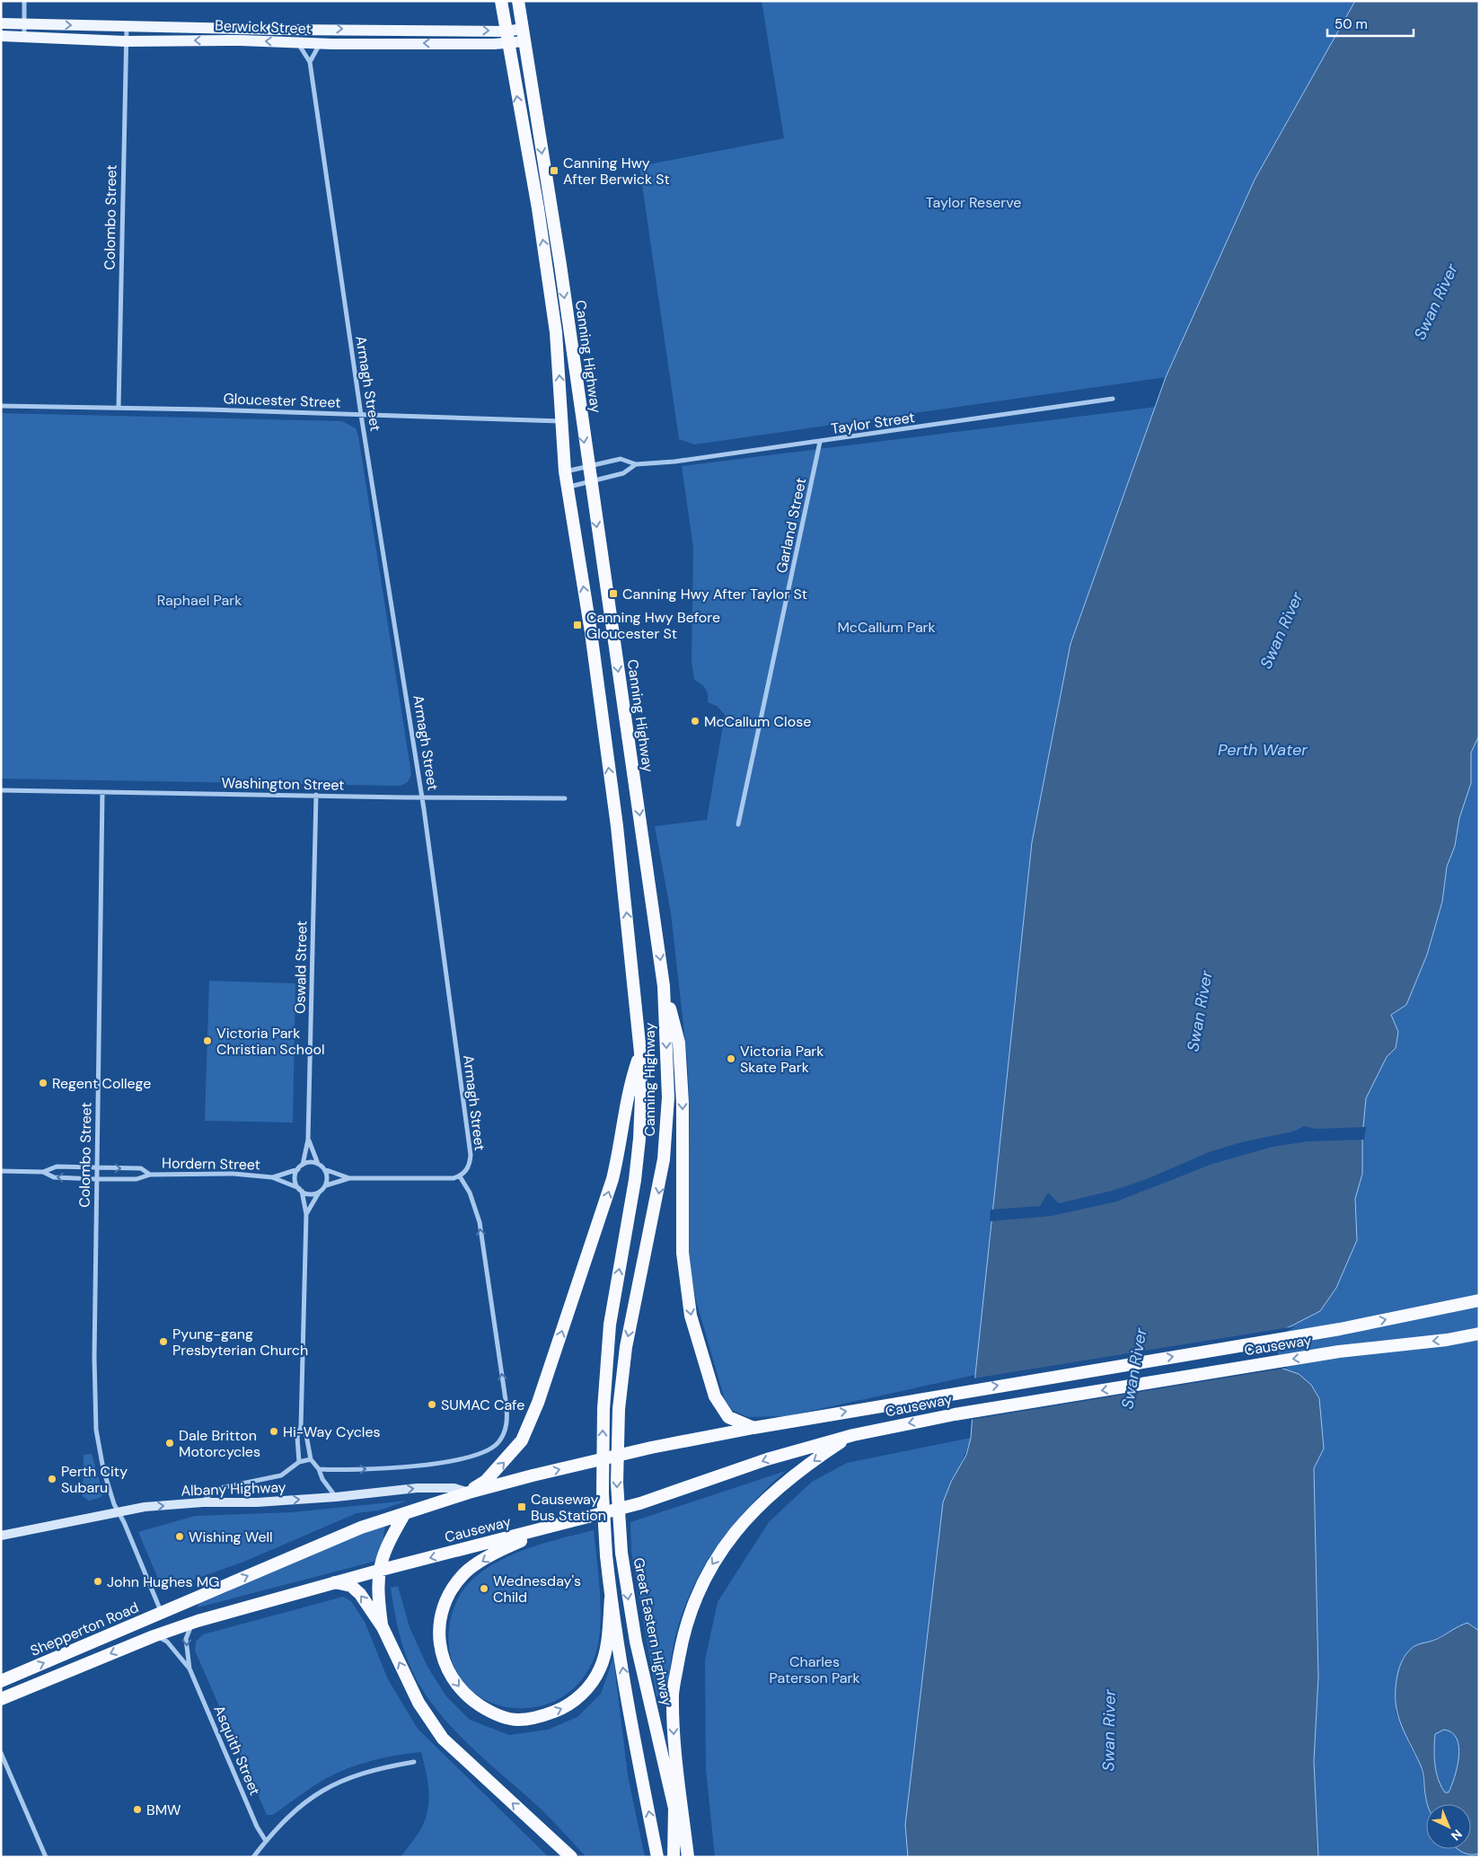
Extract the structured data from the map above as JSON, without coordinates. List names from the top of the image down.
{
  "streets": {
    "highway": [
      "Canning Highway",
      "Causeway",
      "Shepperton Road",
      "Great Eastern Highway"
    ],
    "main road": ["Berwick Street", "Albany Highway"],
    "street": [
      "Colombo Street",
      "Armagh Street",
      "Gloucester Street",
      "Taylor Street",
      "Garland Street",
      "Washington Street",
      "Oswald Street",
      "Hordern Street",
      "Asquith Street"
    ]
  },
  "crossings": [
    ["Berwick Street", "Colombo Street"],
    ["Berwick Street", "Canning Highway"],
    ["Berwick Street", "Armagh Street"],
    ["Colombo Street", "Gloucester Street"],
    ["Colombo Street", "Washington Street"],
    ["Colombo Street", "Hordern Street"],
    ["Colombo Street", "Albany Highway"],
    ["Canning Highway", "Gloucester Street"],
    ["Canning Highway", "Taylor Street"],
    ["Canning Highway", "Great Eastern Highway"],
    ["Armagh Street", "Gloucester Street"],
    ["Armagh Street", "Washington Street"],
    ["Taylor Street", "Garland Street"],
    ["Washington Street", "Oswald Street"],
    ["Oswald Street", "Hordern Street"],
    ["Causeway", "Albany Highway"],
    ["Causeway", "Shepperton Road"]
  ],
  "one_way": ["Albany Highway"],
  "water": ["Swan River", "Perth Water"],
  "parks": [
    "Taylor Reserve",
    "Raphael Park",
    "McCallum Park",
    "Charles Paterson Park"
  ],
  "places": {
    "transit": [
      "Canning Hwy After Berwick St",
      "Canning Hwy After Taylor St",
      "Canning Hwy Before Gloucester St",
      "Causeway Bus Station"
    ],
    "other": [
      "McCallum Close",
      "Victoria Park Christian School",
      "Victoria Park Skate Park",
      "Regent College",
      "Pyung-gang Presbyterian Church",
      "SUMAC Cafe",
      "Hi-Way Cycles",
      "Dale Britton Motorcycles",
      "Perth City Subaru",
      "Wishing Well",
      "John Hughes MG",
      "Wednesday's Child",
      "BMW"
    ]
  },
  "scale_bar": "50 m",
  "north": "bottom right"
}
